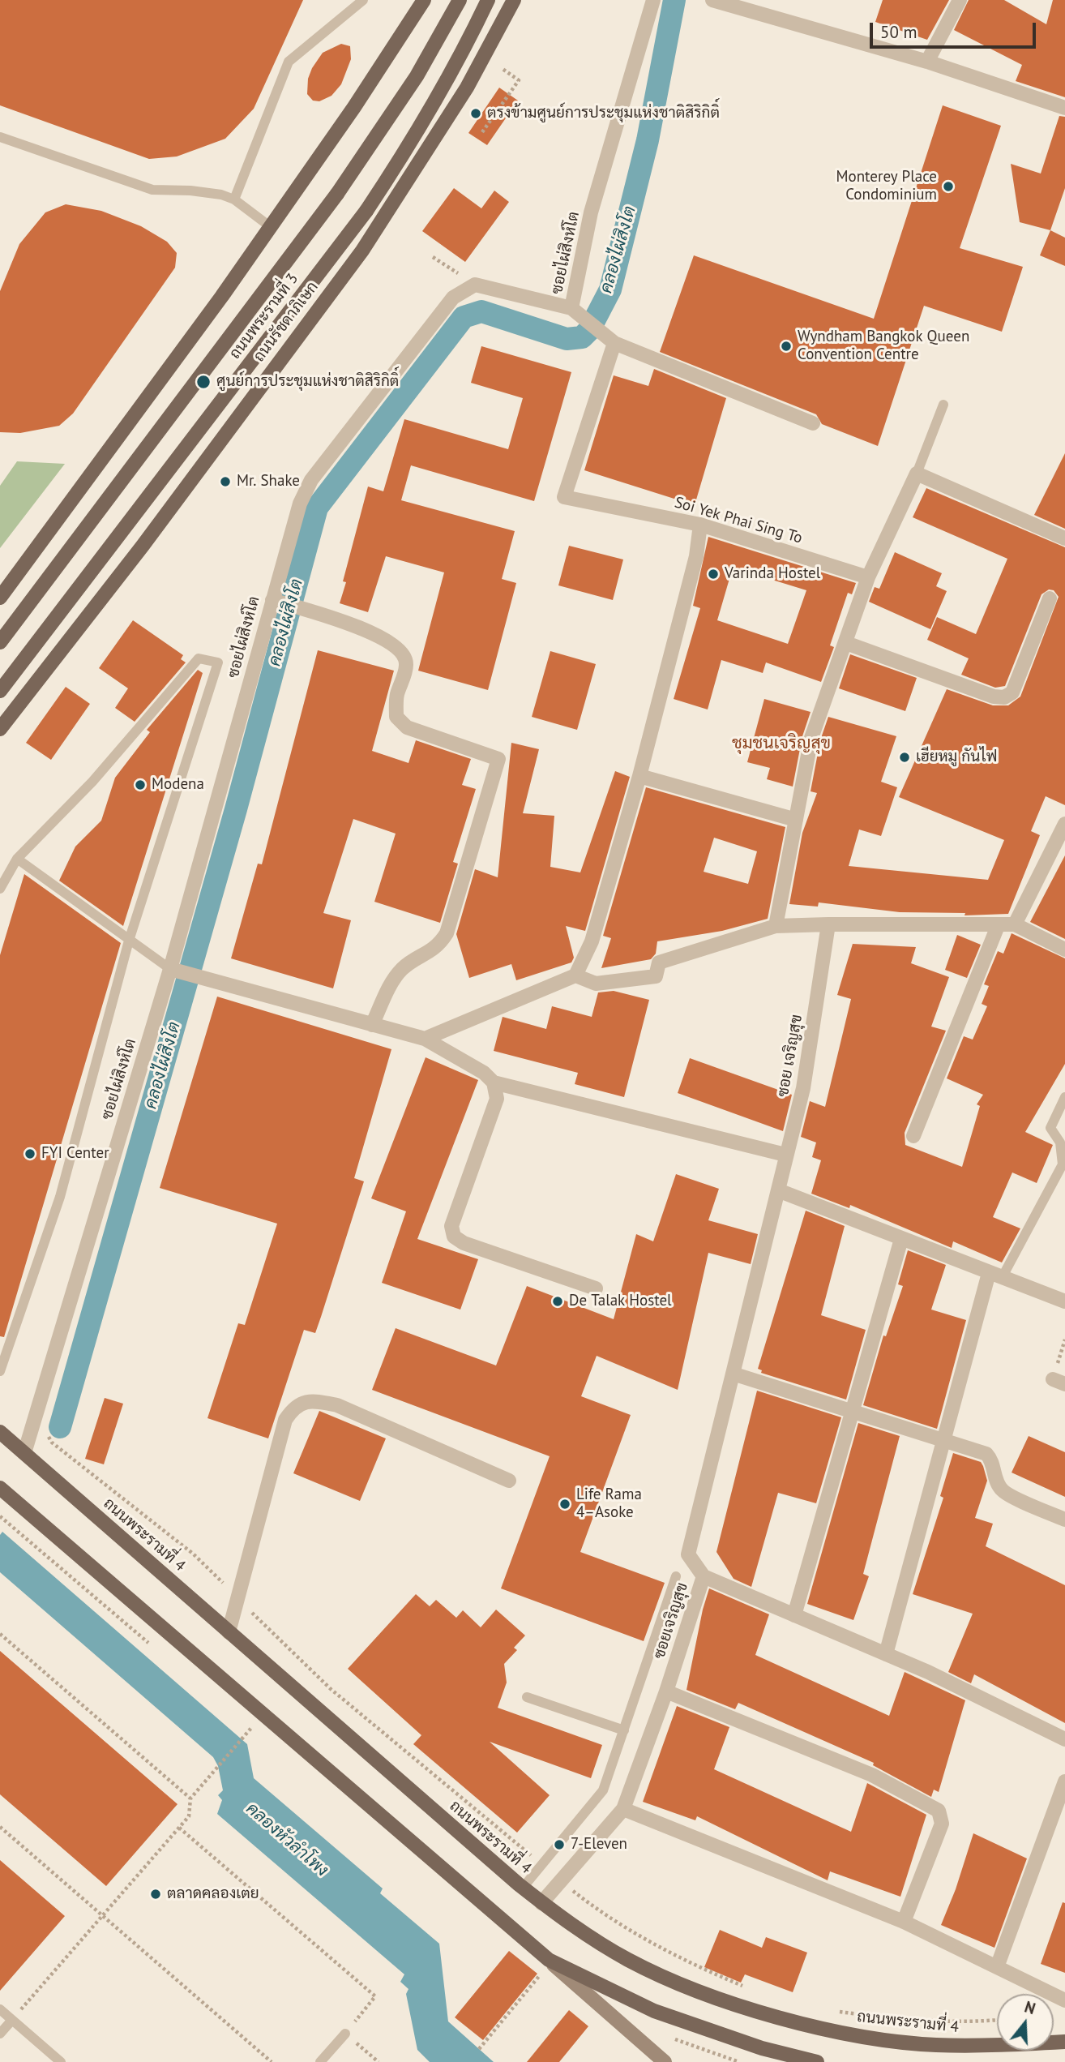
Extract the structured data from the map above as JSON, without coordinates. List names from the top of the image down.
{
  "streets": {
    "main road": ["ถนนพระรามที่ 3", "ถนนรัชดาภิเษก", "ถนนพระรามที่ 4"],
    "street": [
      "ซอยไผ่สิงห์โต",
      "Soi Yek Phai Sing To",
      "ซอย เจริญสุข",
      "ซอยเจริญสุข"
    ]
  },
  "crossings": [
    ["ซอยไผ่สิงห์โต", "ถนนพระรามที่ 4"],
    ["ซอย เจริญสุข", "ซอยเจริญสุข"],
    ["ถนนพระรามที่ 4", "ซอยเจริญสุข"]
  ],
  "districts": ["ชุมชนเจริญสุข"],
  "water": ["คลองไผ่สิงโต", "คลองหัวลำโพง"],
  "places": [
    "ตรงข้ามศูนย์การประชุมแห่งชาติสิริกิติ์",
    "Monterey Place Condominium",
    "Wyndham Bangkok Queen Convention Centre",
    "ศูนย์การประชุมแห่งชาติสิริกิติ์",
    "Mr. Shake",
    "Varinda Hostel",
    "เฮียหมู กันไฟ",
    "Modena",
    "FYI Center",
    "De Talak Hostel",
    "Life Rama 4–Asoke",
    "7-Eleven",
    "ตลาดคลองเตย"
  ],
  "scale_bar": "50 m",
  "north": "top"
}
